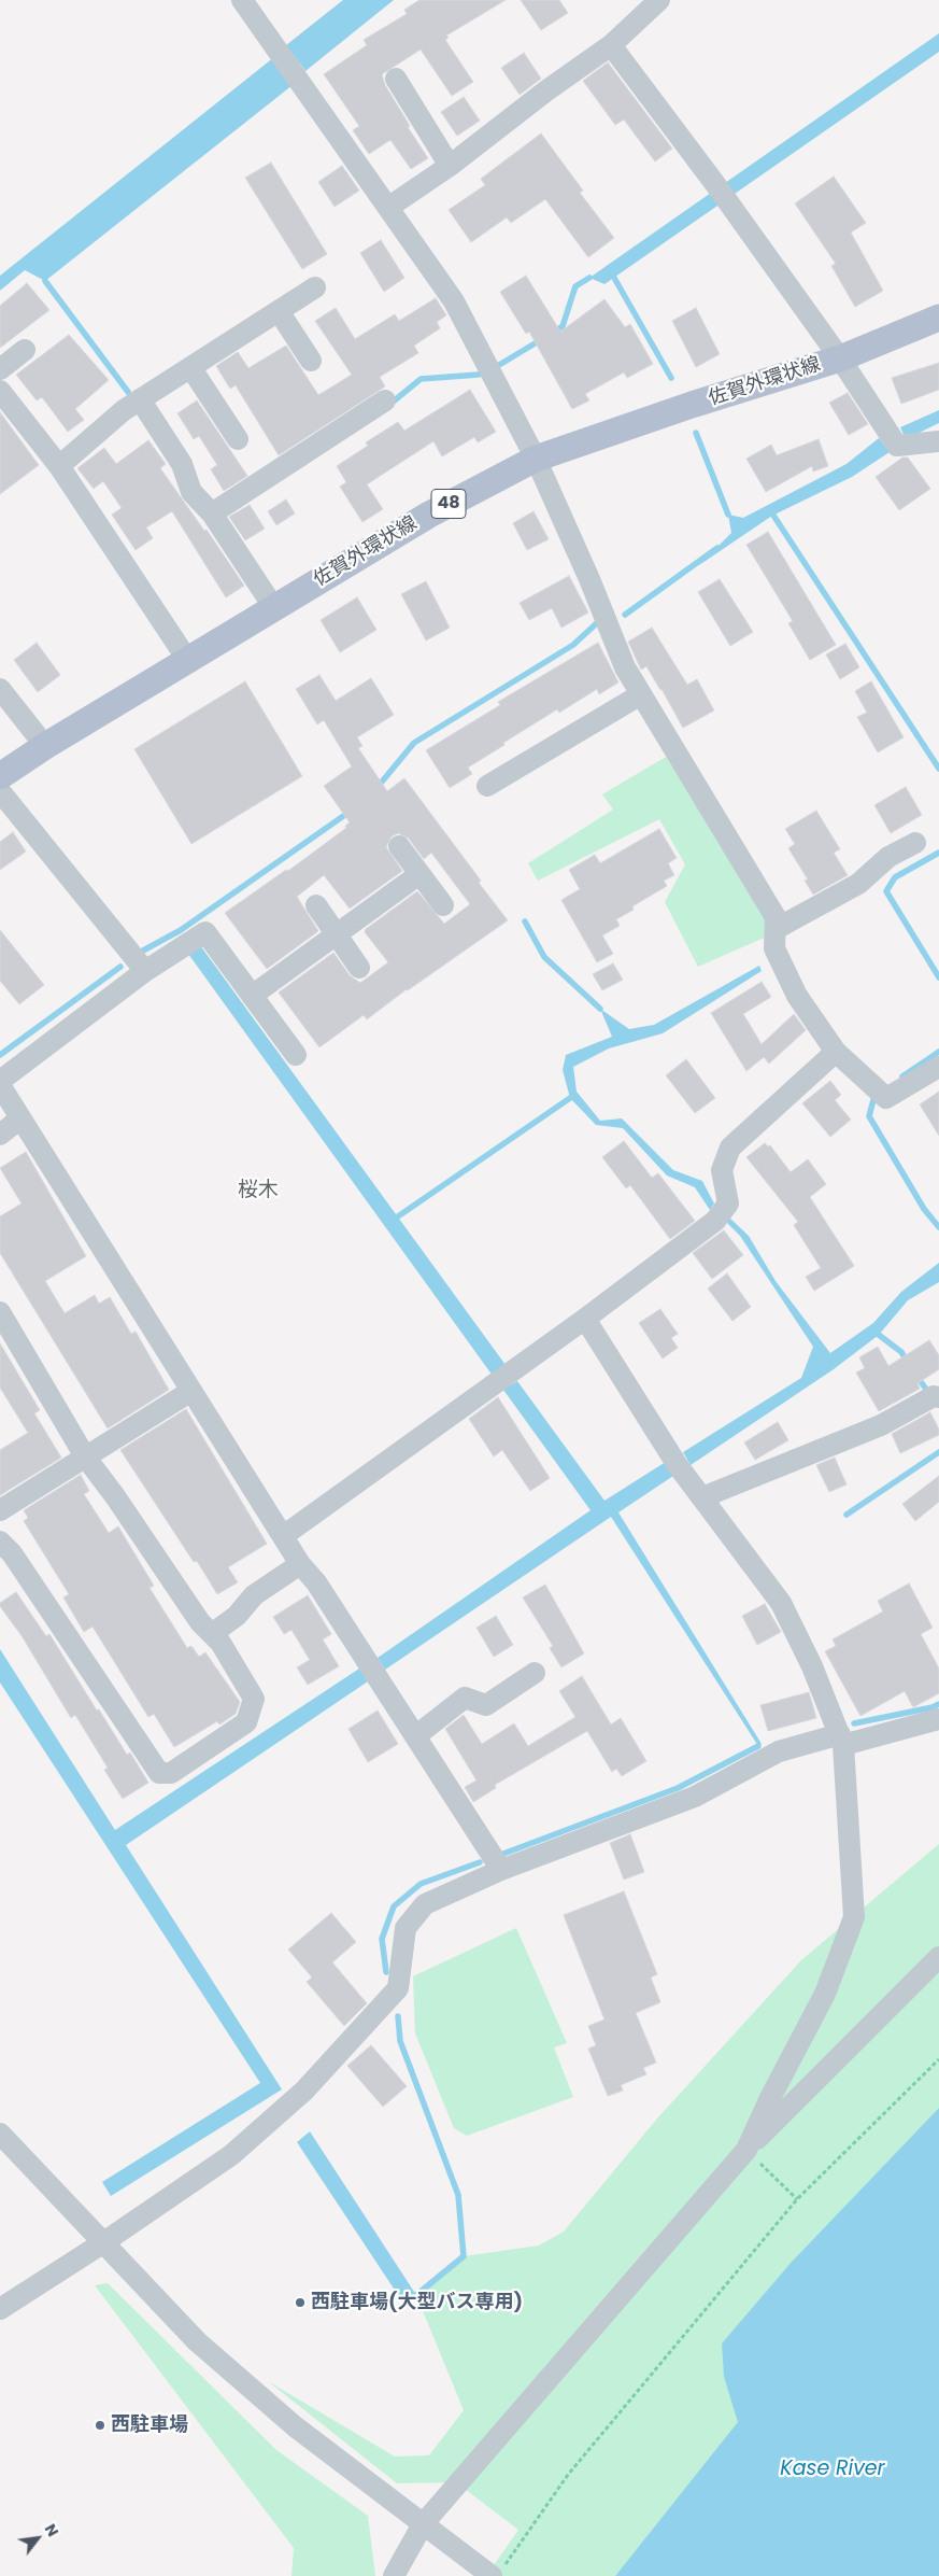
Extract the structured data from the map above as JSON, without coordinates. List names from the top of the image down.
{
  "streets": {
    "main road": ["佐賀外環状線", "48"]
  },
  "districts": ["桜木"],
  "water": ["Kase River"],
  "places": ["西駐車場(大型バス専用)", "西駐車場"],
  "north": "top right"
}
